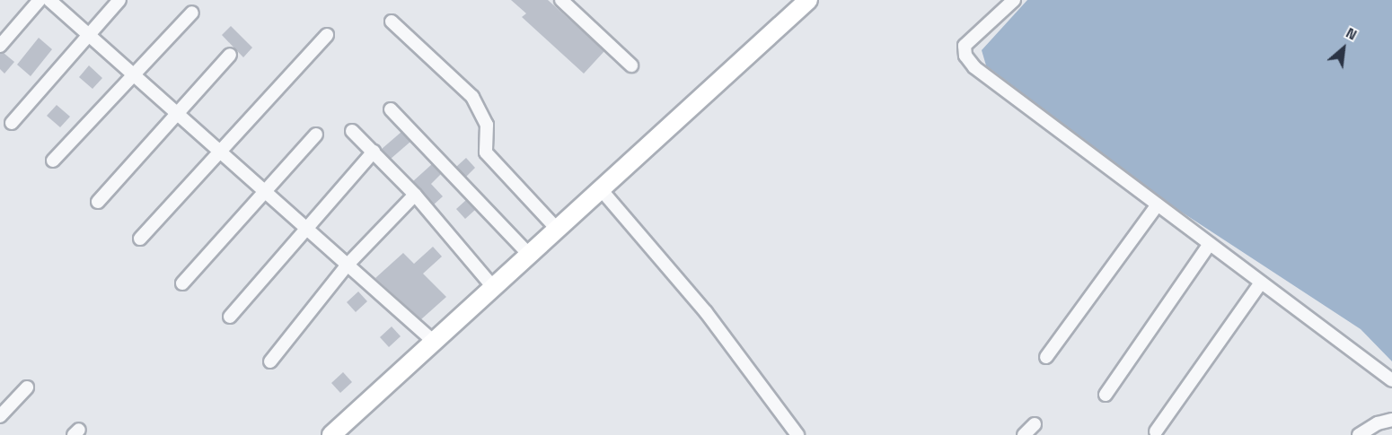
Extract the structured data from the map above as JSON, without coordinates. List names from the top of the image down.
{
  "north": "top right"
}
